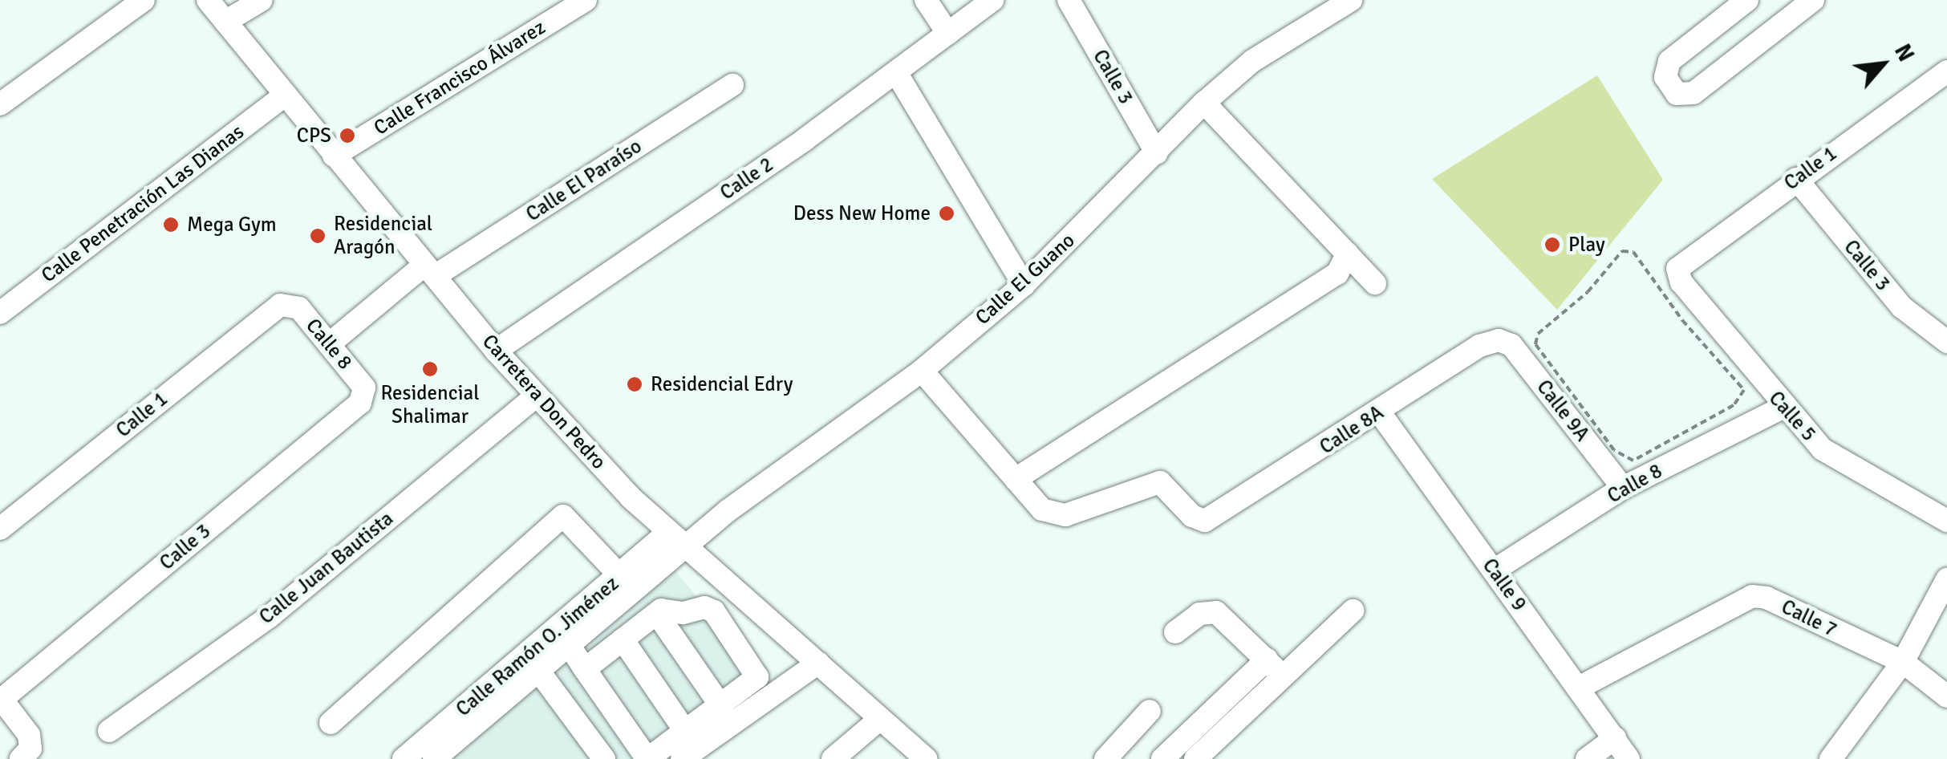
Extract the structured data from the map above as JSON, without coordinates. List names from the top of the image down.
{
  "streets": {
    "street": [
      "Calle 3",
      "Calle Francisco Álvarez",
      "Calle 1",
      "Calle 2",
      "Calle El Paraíso",
      "Calle Penetración Las Dianas",
      "Calle El Guano",
      "Calle 8",
      "Carretera Don Pedro",
      "Calle 9A",
      "Calle 5",
      "Calle 8A",
      "Calle Juan Bautista",
      "Calle 9",
      "Calle 7",
      "Calle Ramón O. Jiménez"
    ]
  },
  "crossings": [
    ["Calle 3", "Calle 1"],
    ["Calle 3", "Calle El Guano"],
    ["Calle 3", "Calle 8"],
    ["Calle Francisco Álvarez", "Carretera Don Pedro"],
    ["Calle 1", "Calle 8"],
    ["Calle 1", "Calle 5"],
    ["Calle 2", "Carretera Don Pedro"],
    ["Calle El Paraíso", "Calle 8"],
    ["Calle El Paraíso", "Carretera Don Pedro"],
    ["Calle Penetración Las Dianas", "Carretera Don Pedro"],
    ["Calle El Guano", "Carretera Don Pedro"],
    ["Calle 8", "Calle 9A"],
    ["Calle 8", "Calle 5"],
    ["Calle 8", "Calle 9"],
    ["Carretera Don Pedro", "Calle Juan Bautista"],
    ["Carretera Don Pedro", "Calle Ramón O. Jiménez"],
    ["Calle 9A", "Calle 8A"],
    ["Calle 8A", "Calle 9"],
    ["Calle 9", "Calle 7"]
  ],
  "places": [
    "CPS",
    "Dess New Home",
    "Mega Gym",
    "Residencial Aragón",
    "Play",
    "Residencial Shalimar",
    "Residencial Edry"
  ],
  "north": "top right"
}
